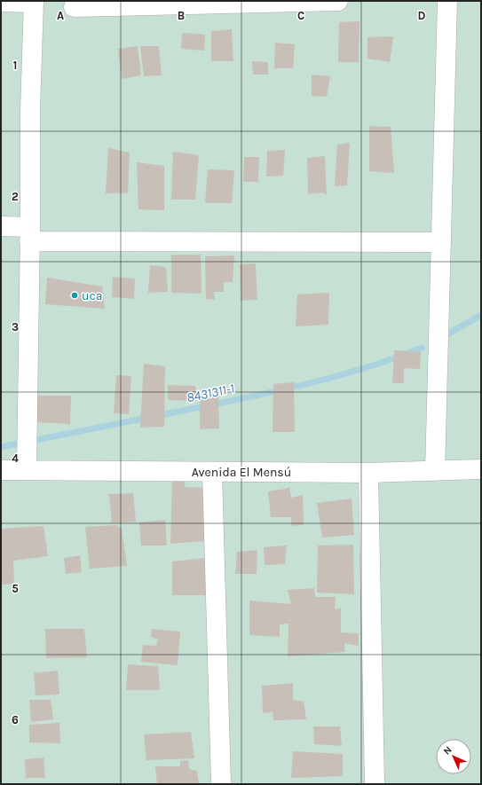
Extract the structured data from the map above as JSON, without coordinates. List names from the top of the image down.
{
  "streets": {
    "street": ["Avenida El Mensú"]
  },
  "water": ["8431311-1"],
  "places": ["uca"],
  "north": "top left",
  "grid": {
    "columns": [
      "A",
      "B",
      "C",
      "D"
    ],
    "rows": [
      "1",
      "2",
      "3",
      "4",
      "5",
      "6"
    ]
  }
}
